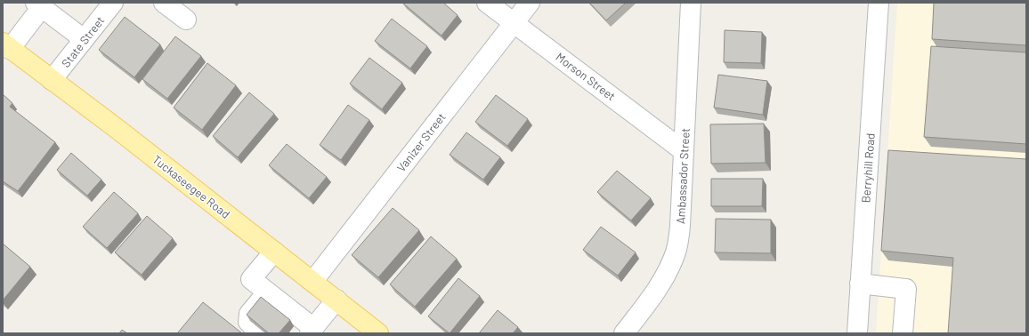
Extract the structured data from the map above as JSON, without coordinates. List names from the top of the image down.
{
  "streets": {
    "main road": ["Tuckaseegee Road"],
    "street": [
      "State Street",
      "Morson Street",
      "Vanizer Street",
      "Berryhill Road",
      "Ambassador Street"
    ]
  },
  "crossings": [
    ["State Street", "Tuckaseegee Road"],
    ["Morson Street", "Vanizer Street"],
    ["Morson Street", "Ambassador Street"],
    ["Vanizer Street", "Tuckaseegee Road"]
  ]
}
